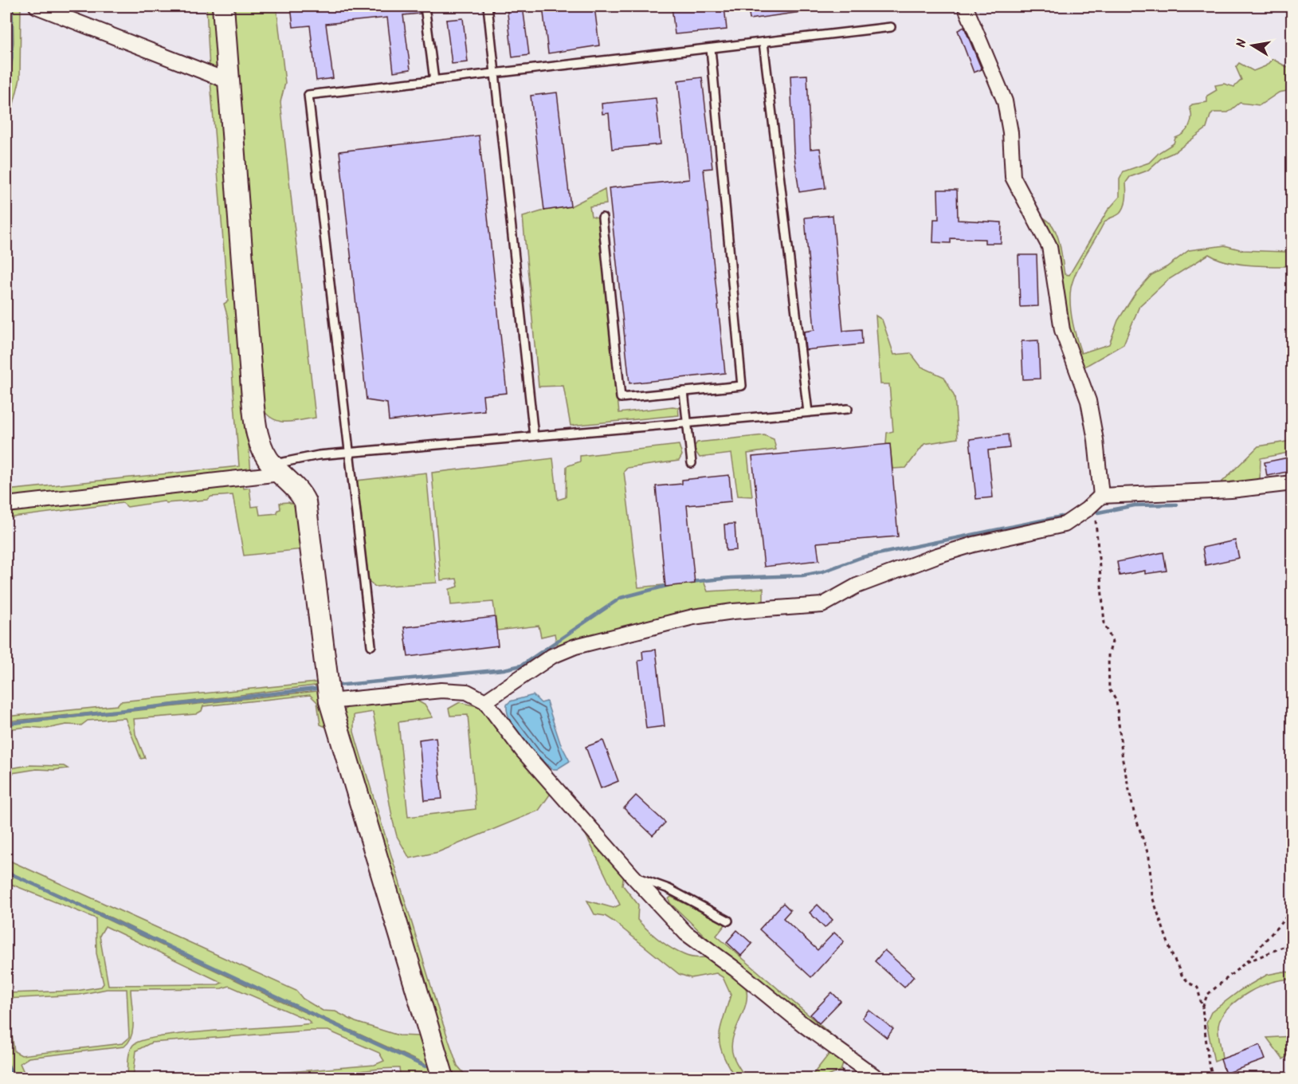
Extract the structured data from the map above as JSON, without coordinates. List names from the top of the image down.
{
  "north": "left"
}
